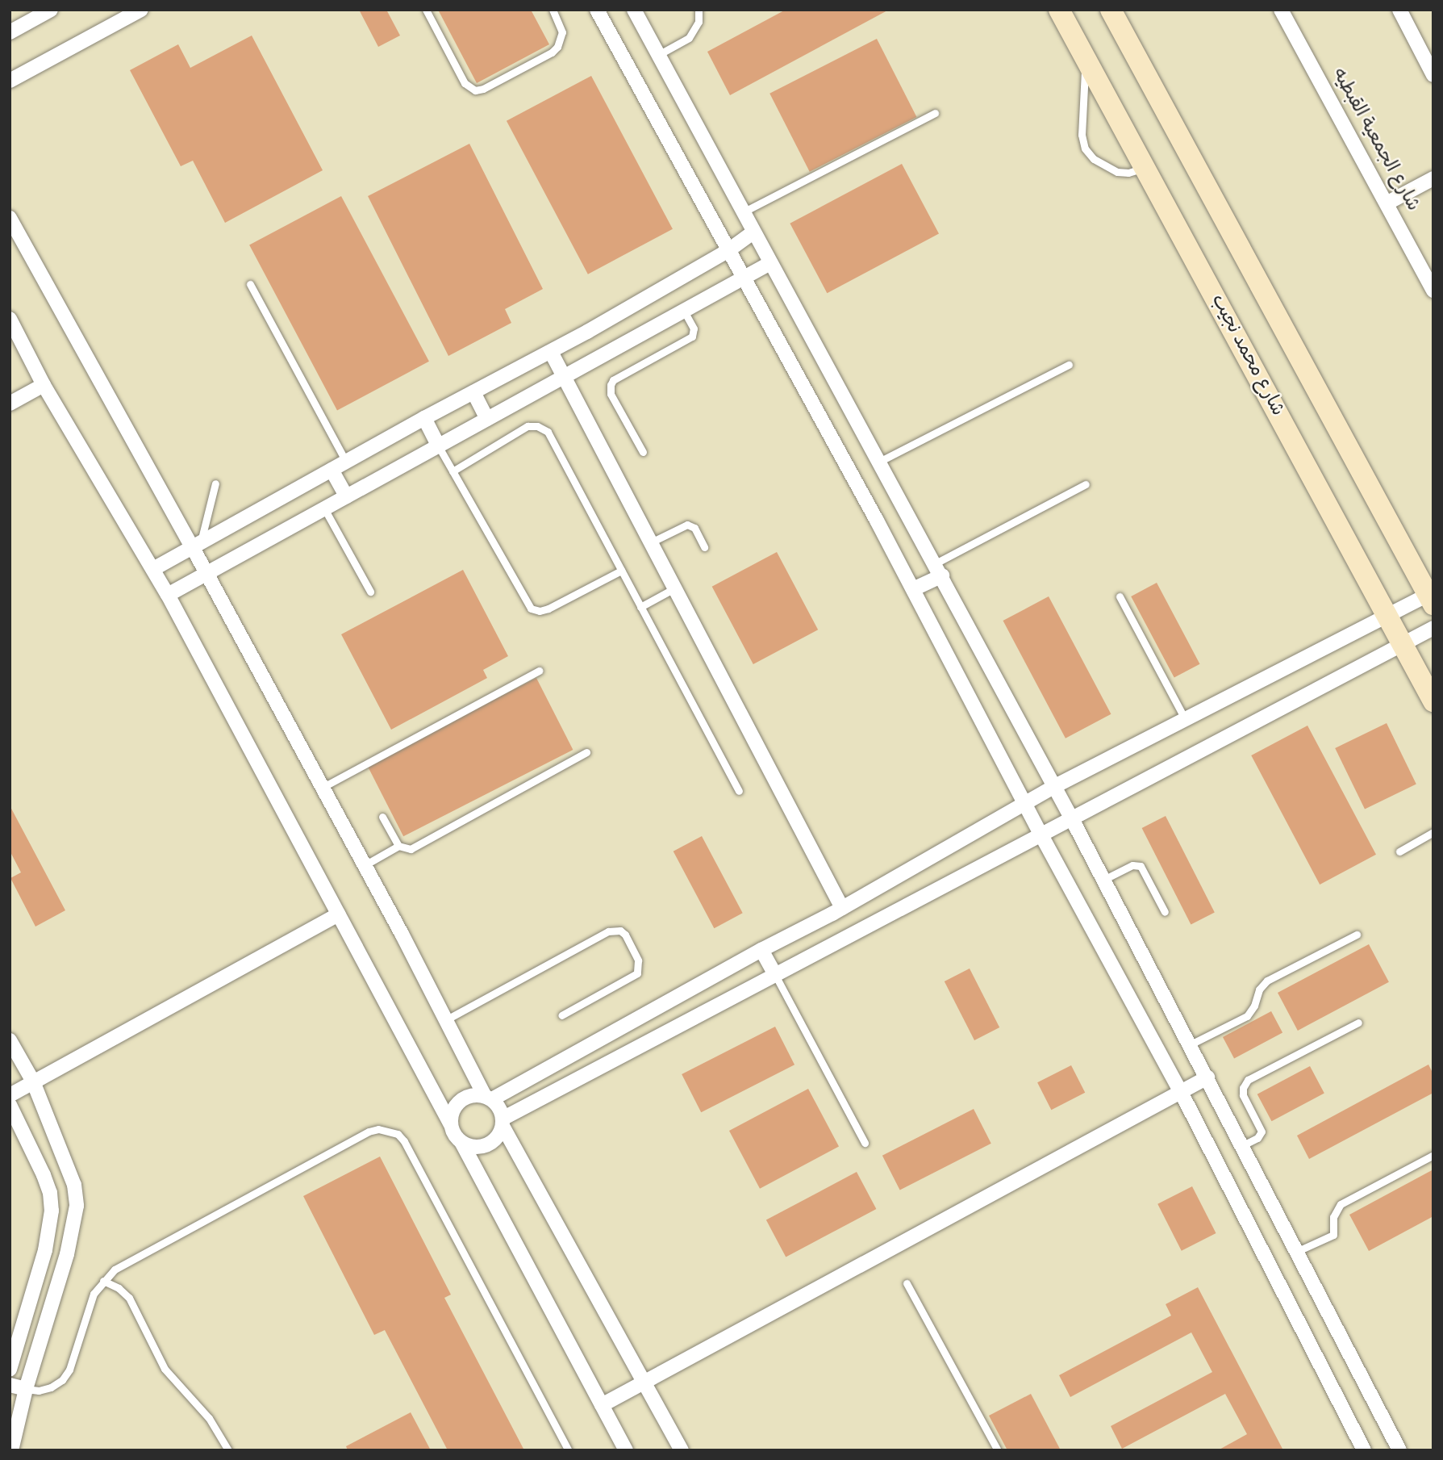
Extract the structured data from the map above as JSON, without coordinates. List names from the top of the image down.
{
  "streets": {
    "street": ["شارع الجمعية القبطيه", "شارع محمد نجيب"]
  }
}
